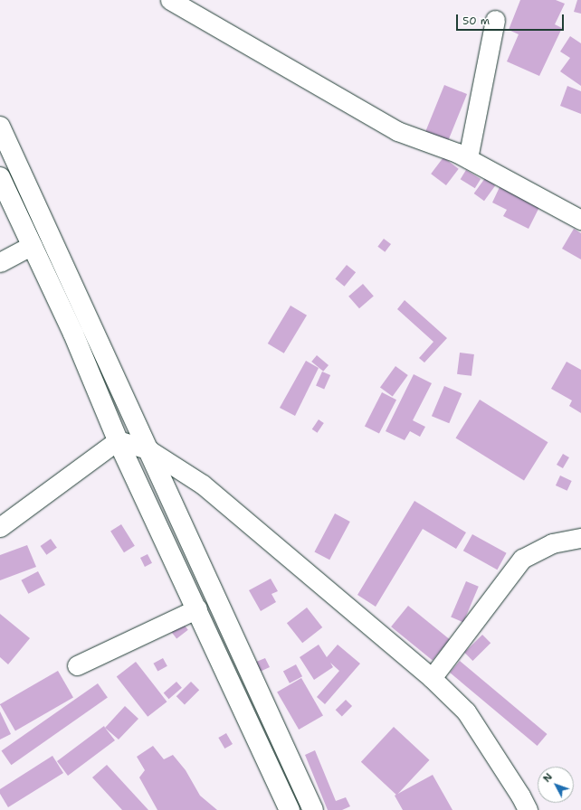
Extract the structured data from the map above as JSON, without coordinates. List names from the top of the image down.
{
  "scale_bar": "50 m",
  "north": "top left"
}
